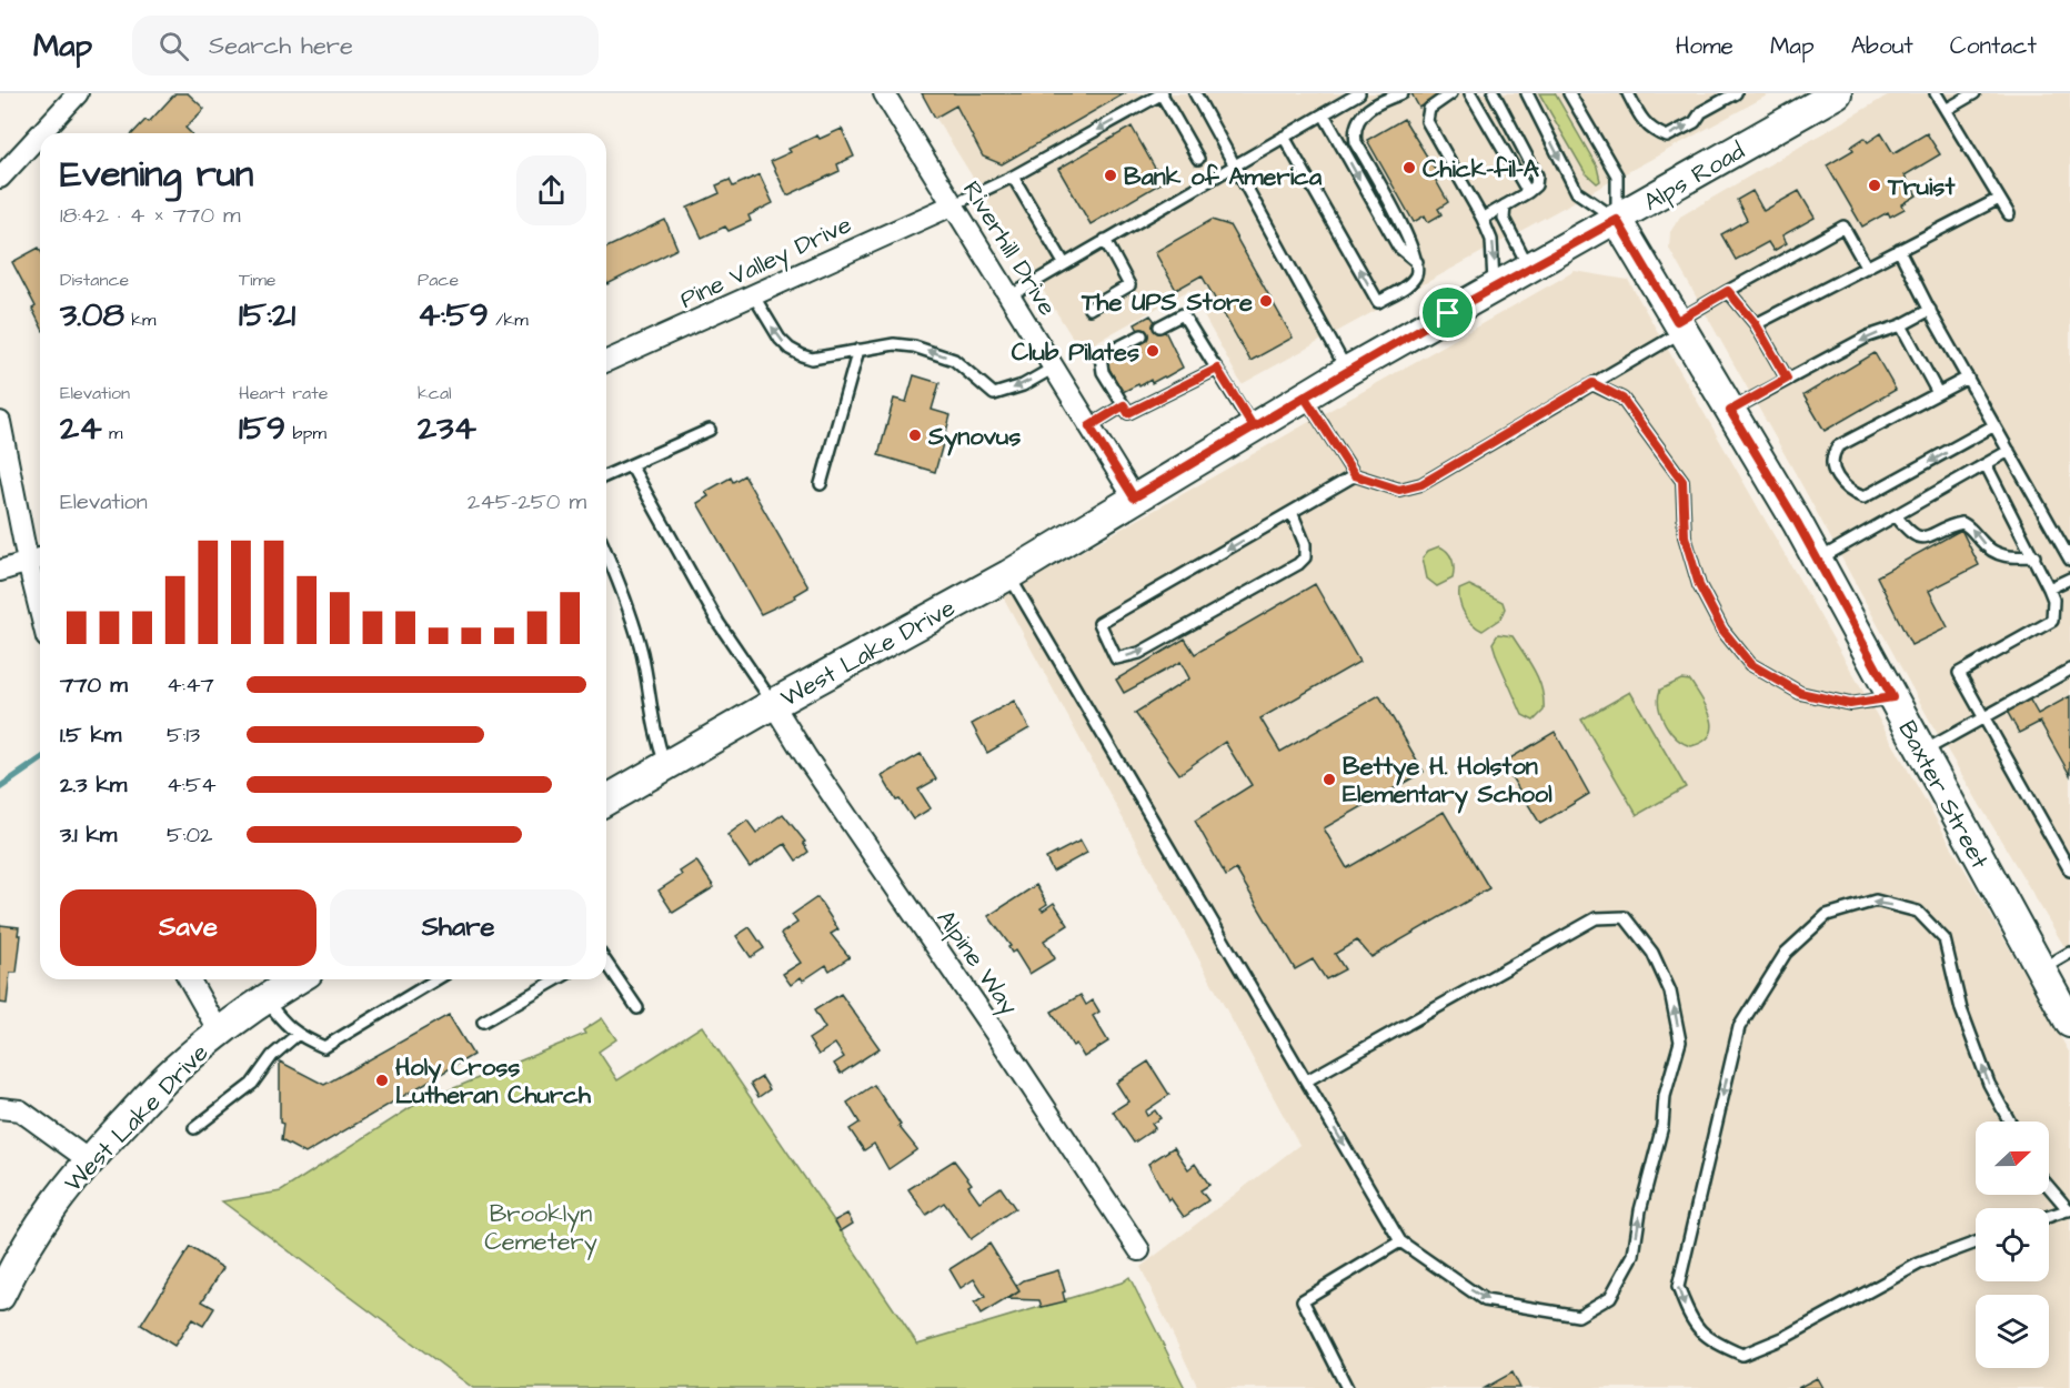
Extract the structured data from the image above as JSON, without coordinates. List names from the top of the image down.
{
  "streets": {
    "main road": ["Alps Road", "West Lake Drive", "Baxter Street"],
    "street": ["Riverhill Drive", "Pine Valley Drive", "Alpine Way"]
  },
  "crossings": [
    ["Alps Road", "Riverhill Drive"],
    ["Alps Road", "West Lake Drive"],
    ["Alps Road", "Baxter Street"],
    ["Riverhill Drive", "Pine Valley Drive"],
    ["Riverhill Drive", "West Lake Drive"],
    ["West Lake Drive", "Alpine Way"]
  ],
  "parks": ["Brooklyn Cemetery"],
  "places": [
    "Chick-fil-A",
    "Bank of America",
    "Truist",
    "The UPS Store",
    "Club Pilates",
    "Synovus",
    "Bettye H. Holston Elementary School",
    "Holy Cross Lutheran Church"
  ],
  "north": "right",
  "page": {
    "header": "Map",
    "search": "Search here",
    "nav": [
      "Home",
      "Map",
      "About",
      "Contact"
    ],
    "heading": ["Evening run", "18:42 · 4 × 770 m"],
    "stats": [
      ["Distance", "3.08 km"],
      ["Time", "15:21"],
      ["Pace", "4:59 /km"],
      ["Elevation", "24 m"],
      ["Heart rate", "159 bpm"],
      ["kcal", "234"]
    ],
    "chart": ["Elevation", "245–250 m"],
    "list": [
      {
        "name": "770 m",
        "note": "4:47"
      },
      {
        "name": "1.5 km",
        "note": "5:13"
      },
      {
        "name": "2.3 km",
        "note": "4:54"
      },
      {
        "name": "3.1 km",
        "note": "5:02"
      }
    ],
    "buttons": ["Save", "Share"]
  }
}
